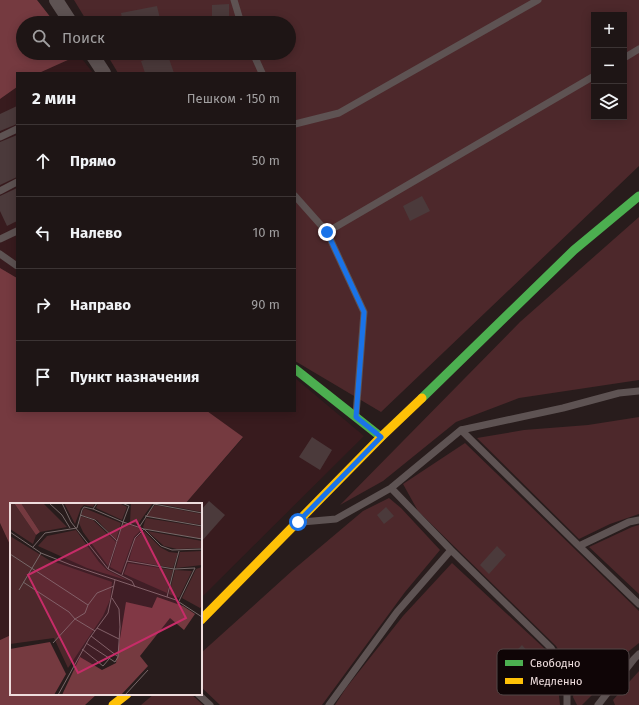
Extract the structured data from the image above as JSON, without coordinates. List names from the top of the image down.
{
  "legend": ["Свободно", "Медленно"],
  "page": {
    "map_buttons": ["+", "−"],
    "search": "Поиск",
    "heading": ["2 мин", "Пешком · 150 m"],
    "list": [
      ["Прямо", "50 m"],
      ["Налево", "10 m"],
      ["Направо", "90 m"],
      "Пункт назначения"
    ]
  }
}
